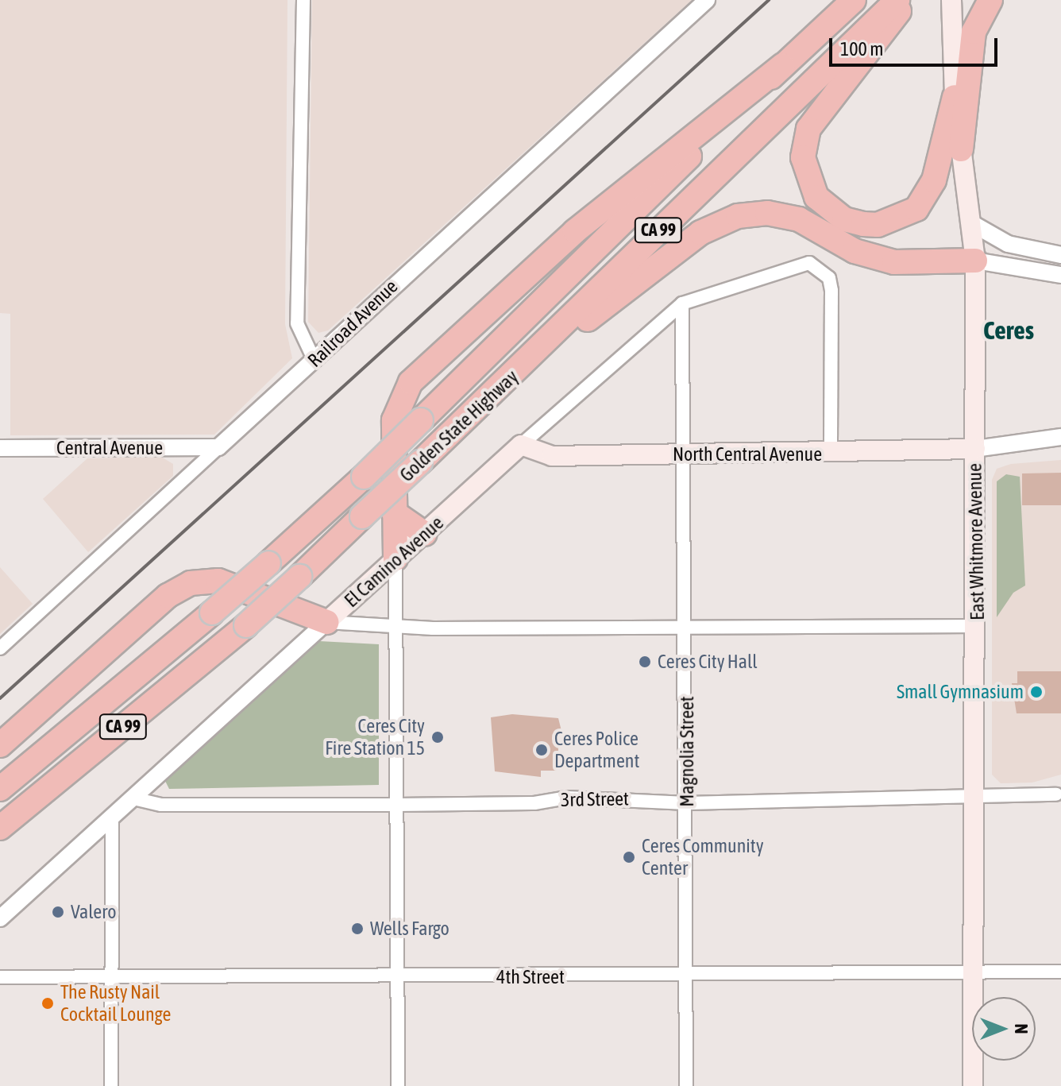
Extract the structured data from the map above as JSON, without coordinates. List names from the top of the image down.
{
  "streets": {
    "highway": ["CA 99", "Golden State Highway"],
    "main road": ["North Central Avenue", "East Whitmore Avenue", "El Camino Avenue"],
    "street": [
      "Railroad Avenue",
      "Central Avenue",
      "Magnolia Street",
      "3rd Street",
      "4th Street"
    ]
  },
  "crossings": [
    ["Railroad Avenue", "Central Avenue"],
    ["North Central Avenue", "East Whitmore Avenue"],
    ["North Central Avenue", "El Camino Avenue"],
    ["North Central Avenue", "Magnolia Street"],
    ["East Whitmore Avenue", "3rd Street"],
    ["East Whitmore Avenue", "4th Street"],
    ["El Camino Avenue", "Magnolia Street"],
    ["El Camino Avenue", "3rd Street"],
    ["Magnolia Street", "3rd Street"],
    ["Magnolia Street", "4th Street"]
  ],
  "districts": ["Ceres"],
  "places": [
    "Ceres City Hall",
    "Small Gymnasium",
    "Ceres City Fire Station 15",
    "Ceres Police Department",
    "Ceres Community Center",
    "Valero",
    "Wells Fargo",
    "The Rusty Nail Cocktail Lounge"
  ],
  "scale_bar": "100 m",
  "north": "right"
}
